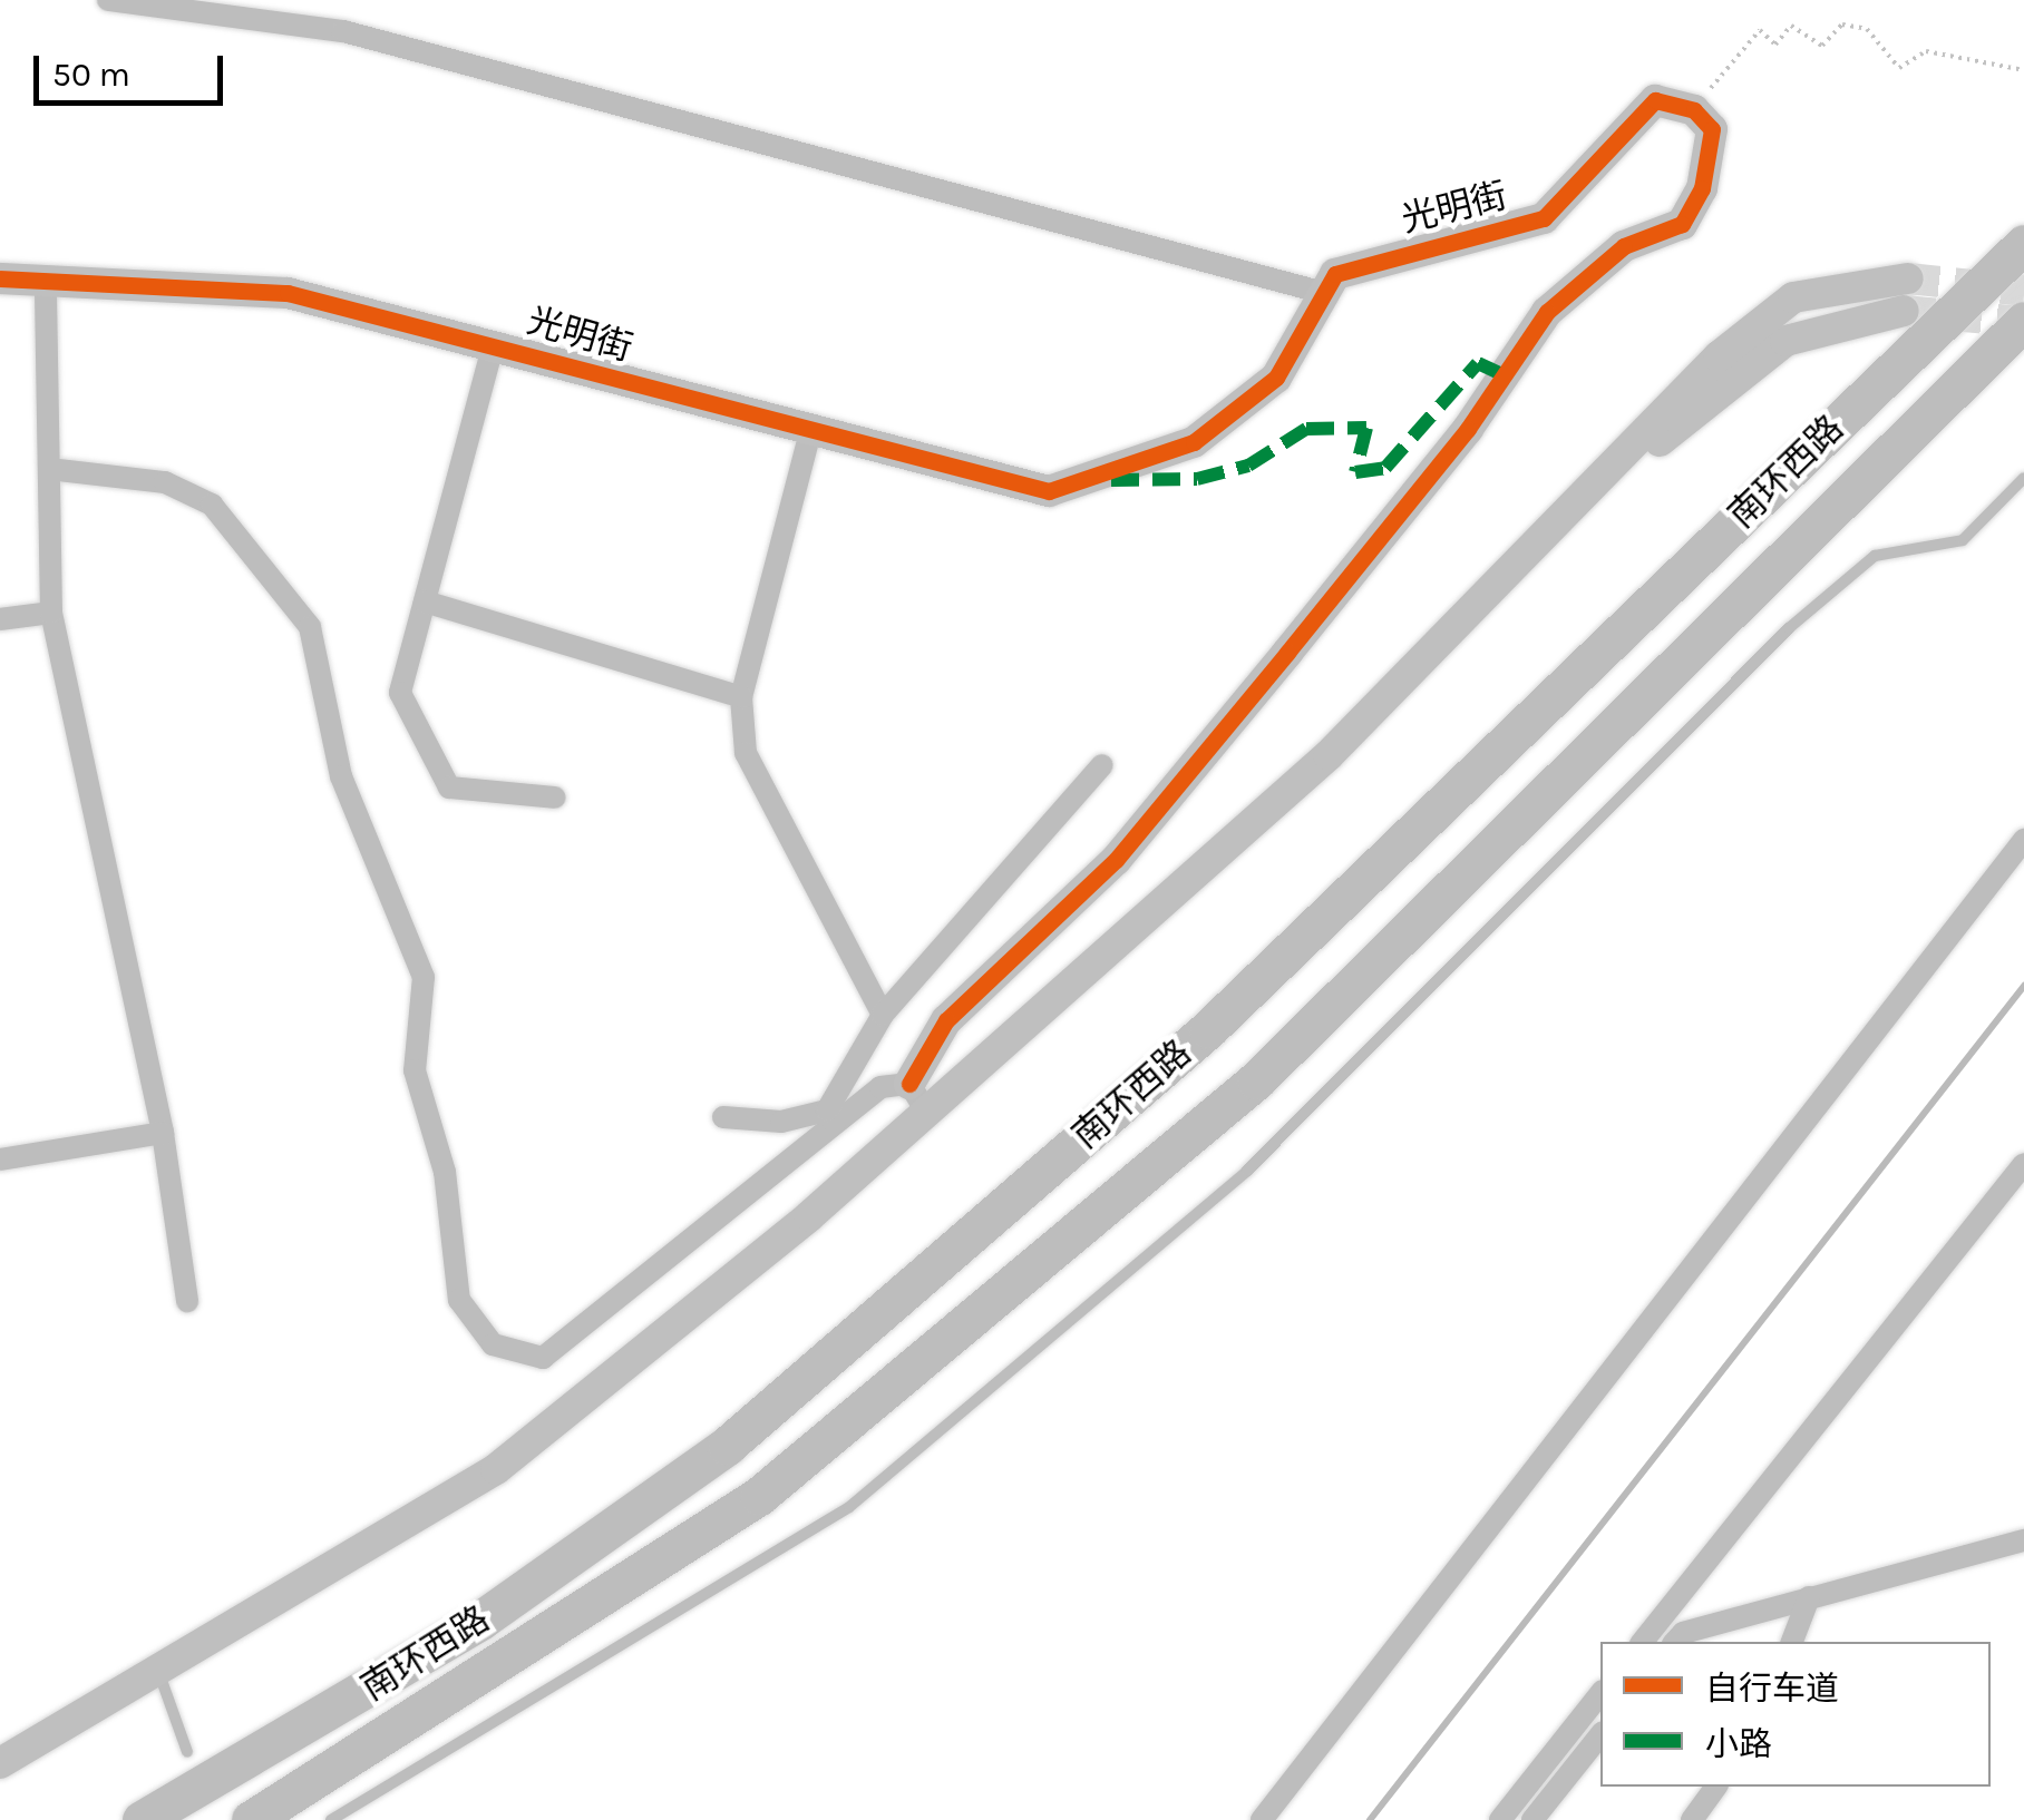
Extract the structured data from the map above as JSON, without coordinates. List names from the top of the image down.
{
  "streets": {
    "highway": ["南环西路"],
    "street": ["光明街"]
  },
  "legend": ["自行车道", "小路"],
  "scale_bar": "50 m"
}
